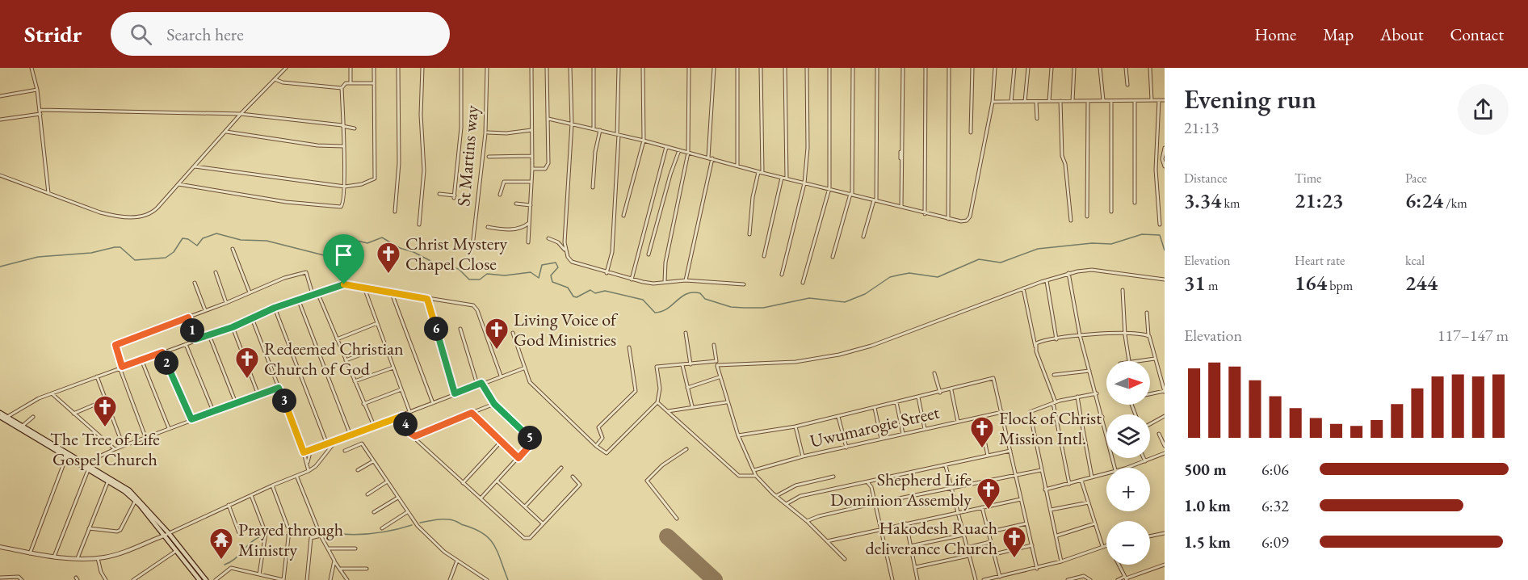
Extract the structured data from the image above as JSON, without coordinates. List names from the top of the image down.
{
  "streets": {
    "street": ["St Martins way", "Uwumarogie Street"]
  },
  "places": {
    "church": [
      "Christ Mystery Chapel Close",
      "Living Voice of God Ministries",
      "Redeemed Christian Church of God",
      "The Tree of Life Gospel Church",
      "Flock of Christ Mission Intl.",
      "Shepherd Life Dominion Assembly",
      "Hakodesh Ruach deliverance Church"
    ],
    "temple": ["Prayed through Ministry"]
  },
  "north": "right",
  "page": {
    "header": "Stridr",
    "search": "Search here",
    "nav": [
      "Home",
      "Map",
      "About",
      "Contact"
    ],
    "heading": ["Evening run", "21:13"],
    "stats": [
      ["Distance", "3.34 km"],
      ["Time", "21:23"],
      ["Pace", "6:24 /km"],
      ["Elevation", "31 m"],
      ["Heart rate", "164 bpm"],
      ["kcal", "244"]
    ],
    "chart": ["Elevation", "117–147 m"],
    "pins": [
      "6",
      "1",
      "2",
      "3",
      "4",
      "5"
    ],
    "map_buttons": ["+", "−"],
    "list": [
      {
        "name": "500 m",
        "note": "6:06"
      },
      {
        "name": "1.0 km",
        "note": "6:32"
      },
      {
        "name": "1.5 km",
        "note": "6:09"
      }
    ]
  }
}
